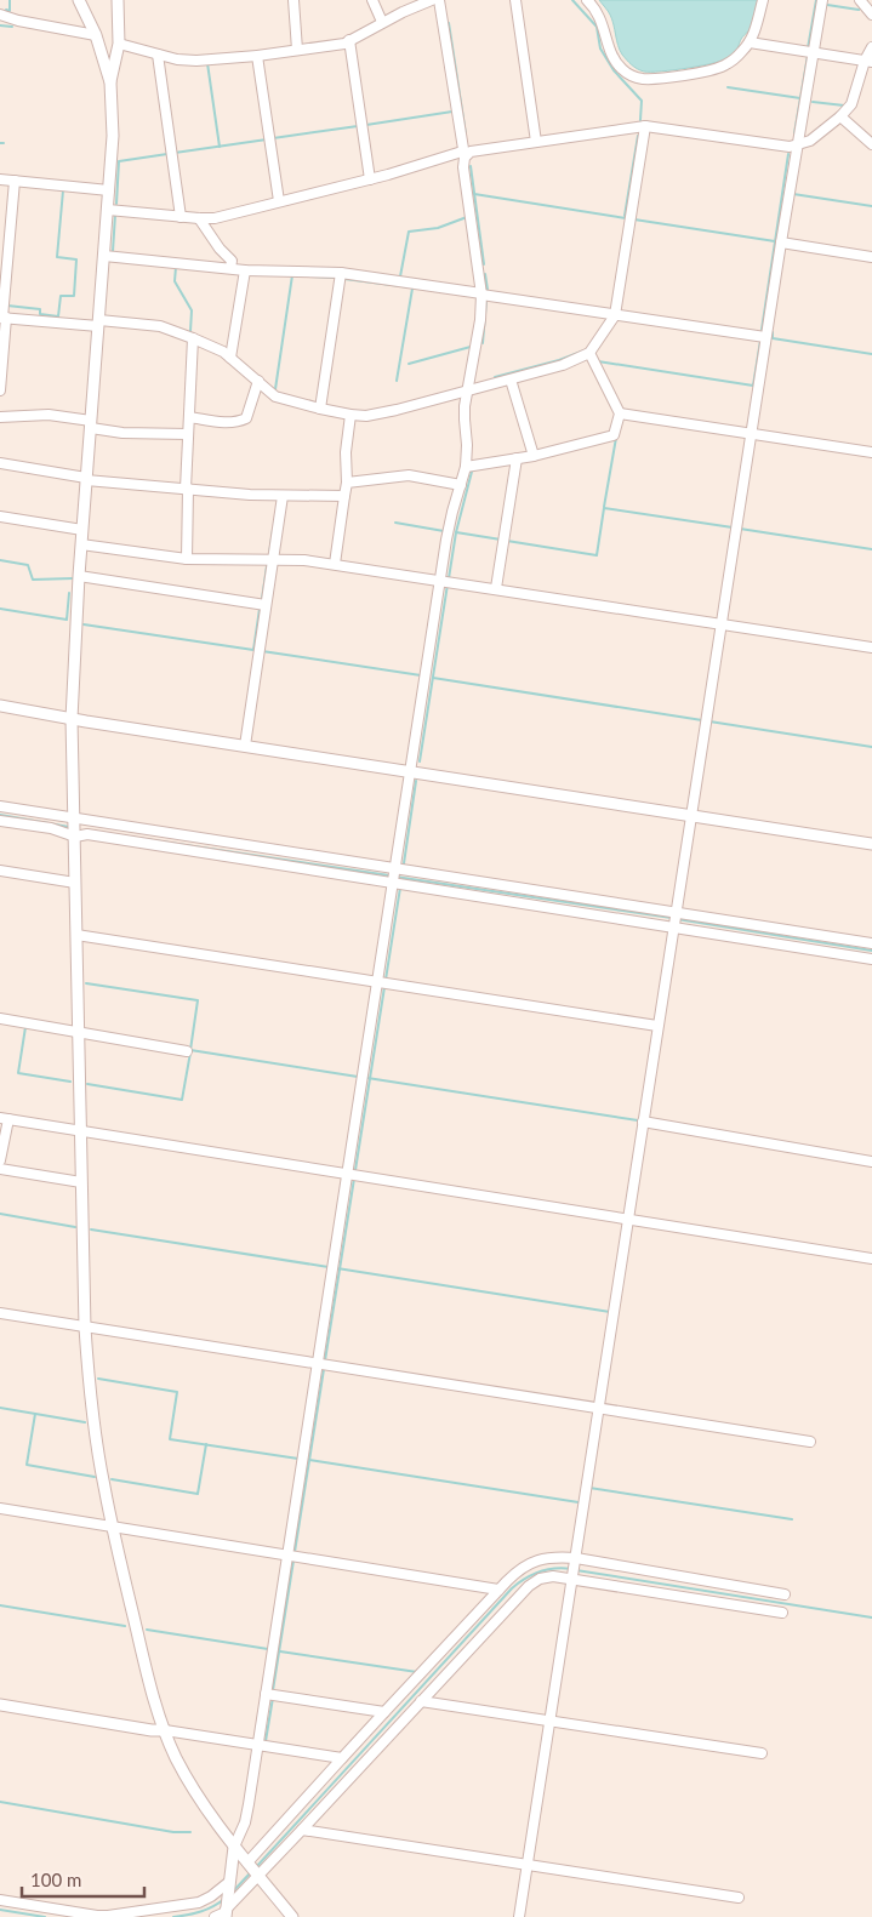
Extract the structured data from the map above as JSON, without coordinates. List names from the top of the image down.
{
  "scale_bar": "100 m"
}
